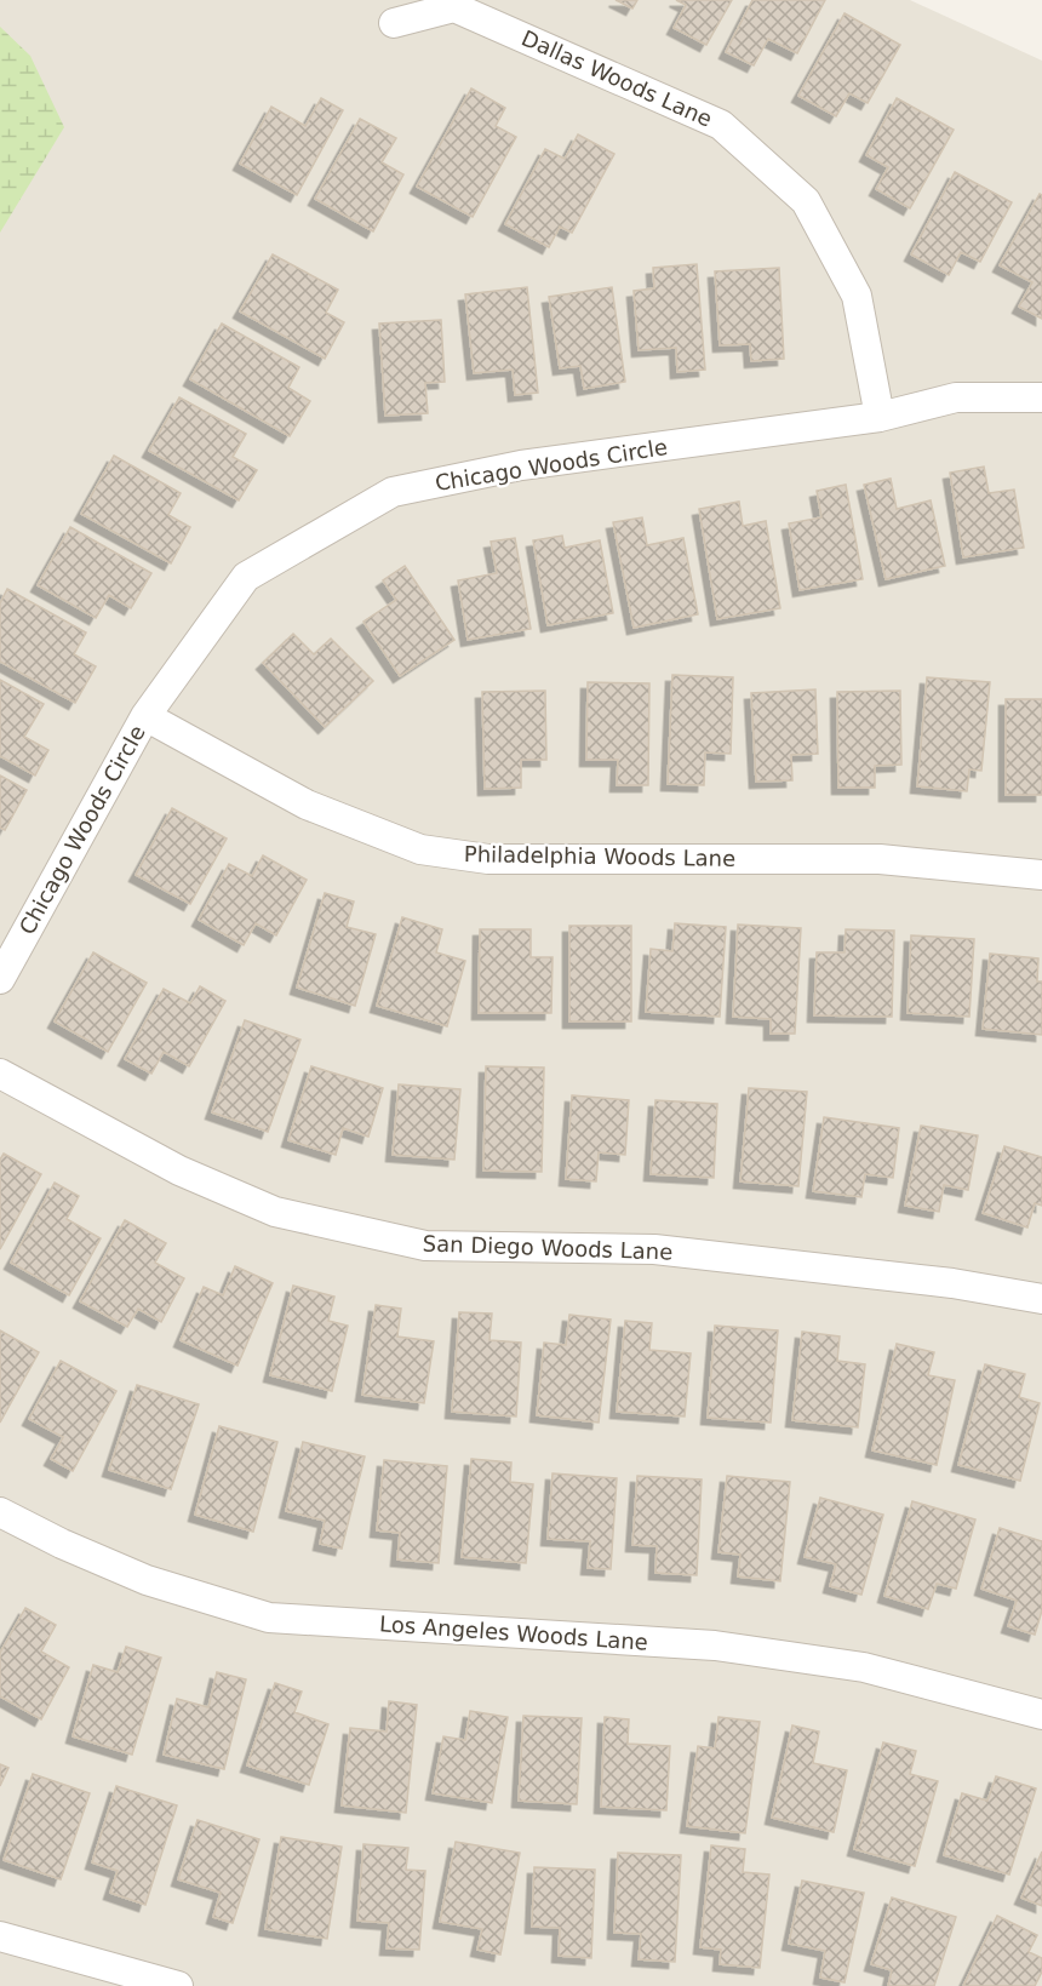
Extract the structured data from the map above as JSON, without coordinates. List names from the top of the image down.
{
  "streets": {
    "street": [
      "Dallas Woods Lane",
      "Chicago Woods Circle",
      "Philadelphia Woods Lane",
      "San Diego Woods Lane",
      "Los Angeles Woods Lane"
    ]
  },
  "crossings": [
    ["Dallas Woods Lane", "Chicago Woods Circle"],
    ["Chicago Woods Circle", "Philadelphia Woods Lane"]
  ]
}
